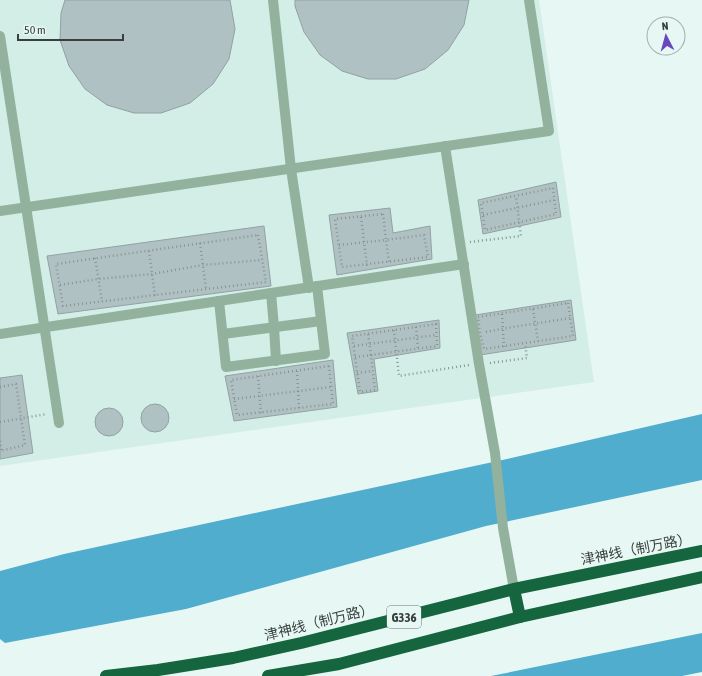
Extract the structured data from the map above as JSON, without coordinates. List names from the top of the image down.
{
  "streets": {
    "highway": ["津神线（制万路）", "G336"]
  },
  "scale_bar": "50 m",
  "north": "top"
}
